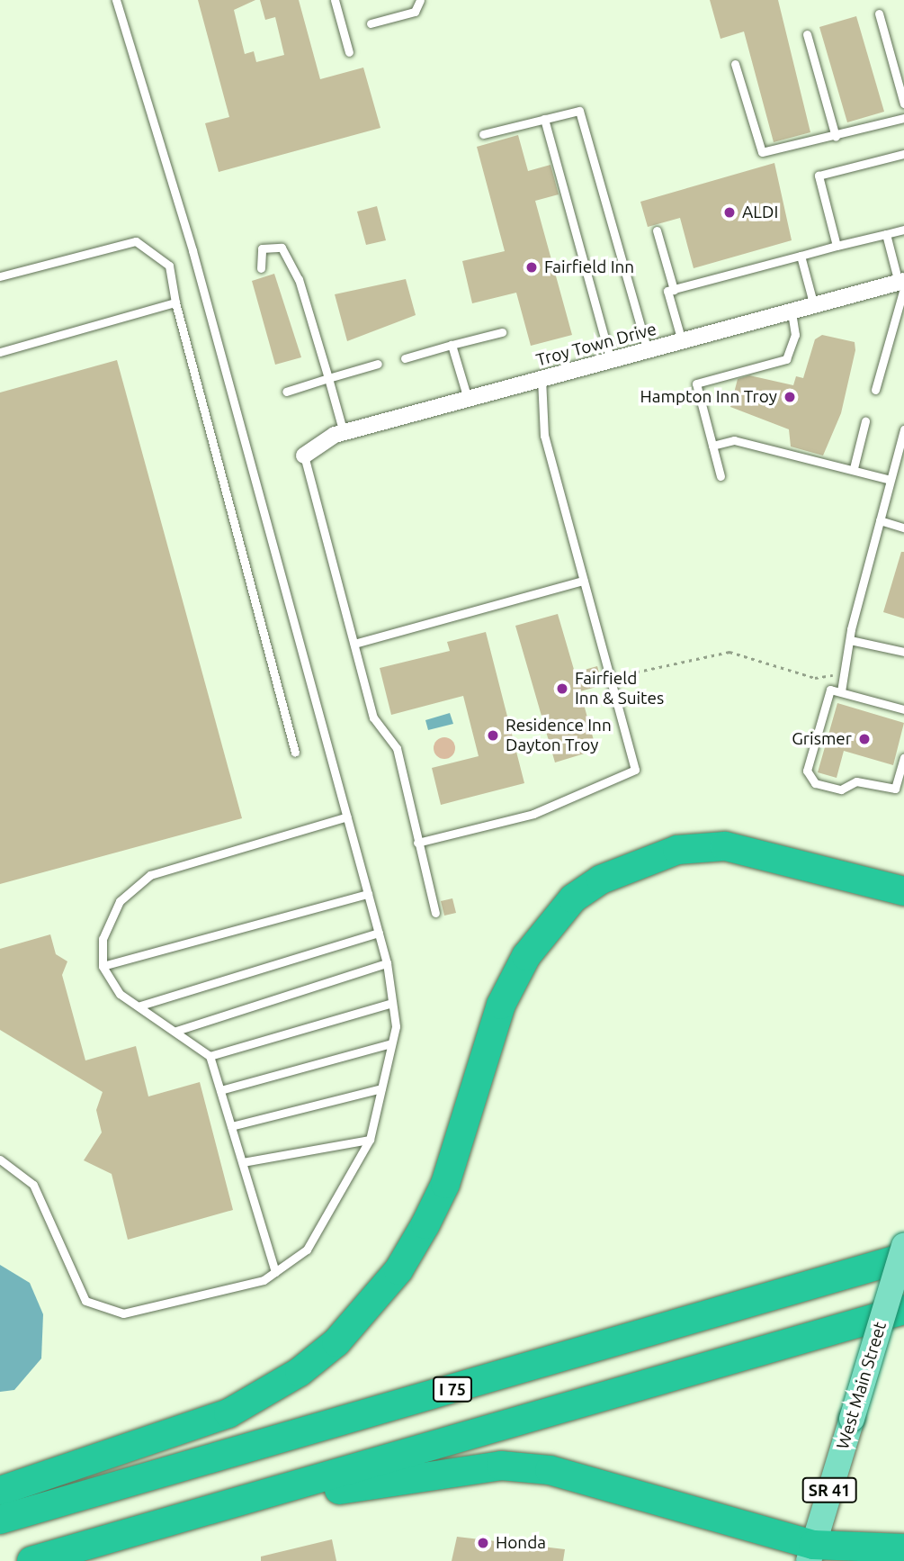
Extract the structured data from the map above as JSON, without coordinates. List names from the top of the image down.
{
  "streets": {
    "highway": ["I 75"],
    "main road": ["West Main Street", "SR 41"],
    "street": ["Troy Town Drive"]
  },
  "places": [
    "ALDI",
    "Fairfield Inn",
    "Hampton Inn Troy",
    "Fairfield Inn & Suites",
    "Residence Inn Dayton Troy",
    "Grismer",
    "Honda"
  ]
}
